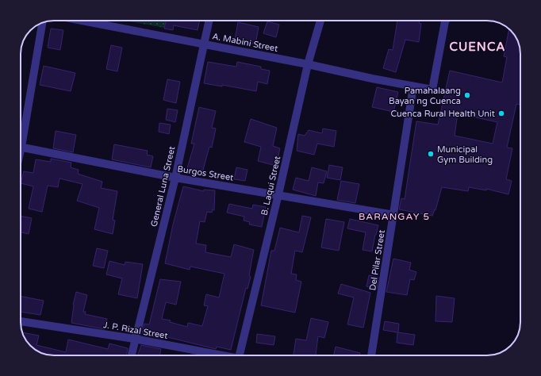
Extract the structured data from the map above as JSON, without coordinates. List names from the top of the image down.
{
  "streets": {
    "street": [
      "A. Mabini Street",
      "Burgos Street",
      "B. Laqui Street",
      "General Luna Street",
      "Del Pilar Street",
      "J. P. Rizal Street"
    ]
  },
  "crossings": [
    ["A. Mabini Street", "B. Laqui Street"],
    ["A. Mabini Street", "General Luna Street"],
    ["A. Mabini Street", "Del Pilar Street"],
    ["Burgos Street", "B. Laqui Street"],
    ["Burgos Street", "General Luna Street"],
    ["Burgos Street", "Del Pilar Street"],
    ["General Luna Street", "J. P. Rizal Street"]
  ],
  "districts": ["CUENCA", "BARANGAY 5"],
  "places": ["Pamahalaang Bayan ng Cuenca", "Cuenca Rural Health Unit", "Municipal Gym Building"]
}
